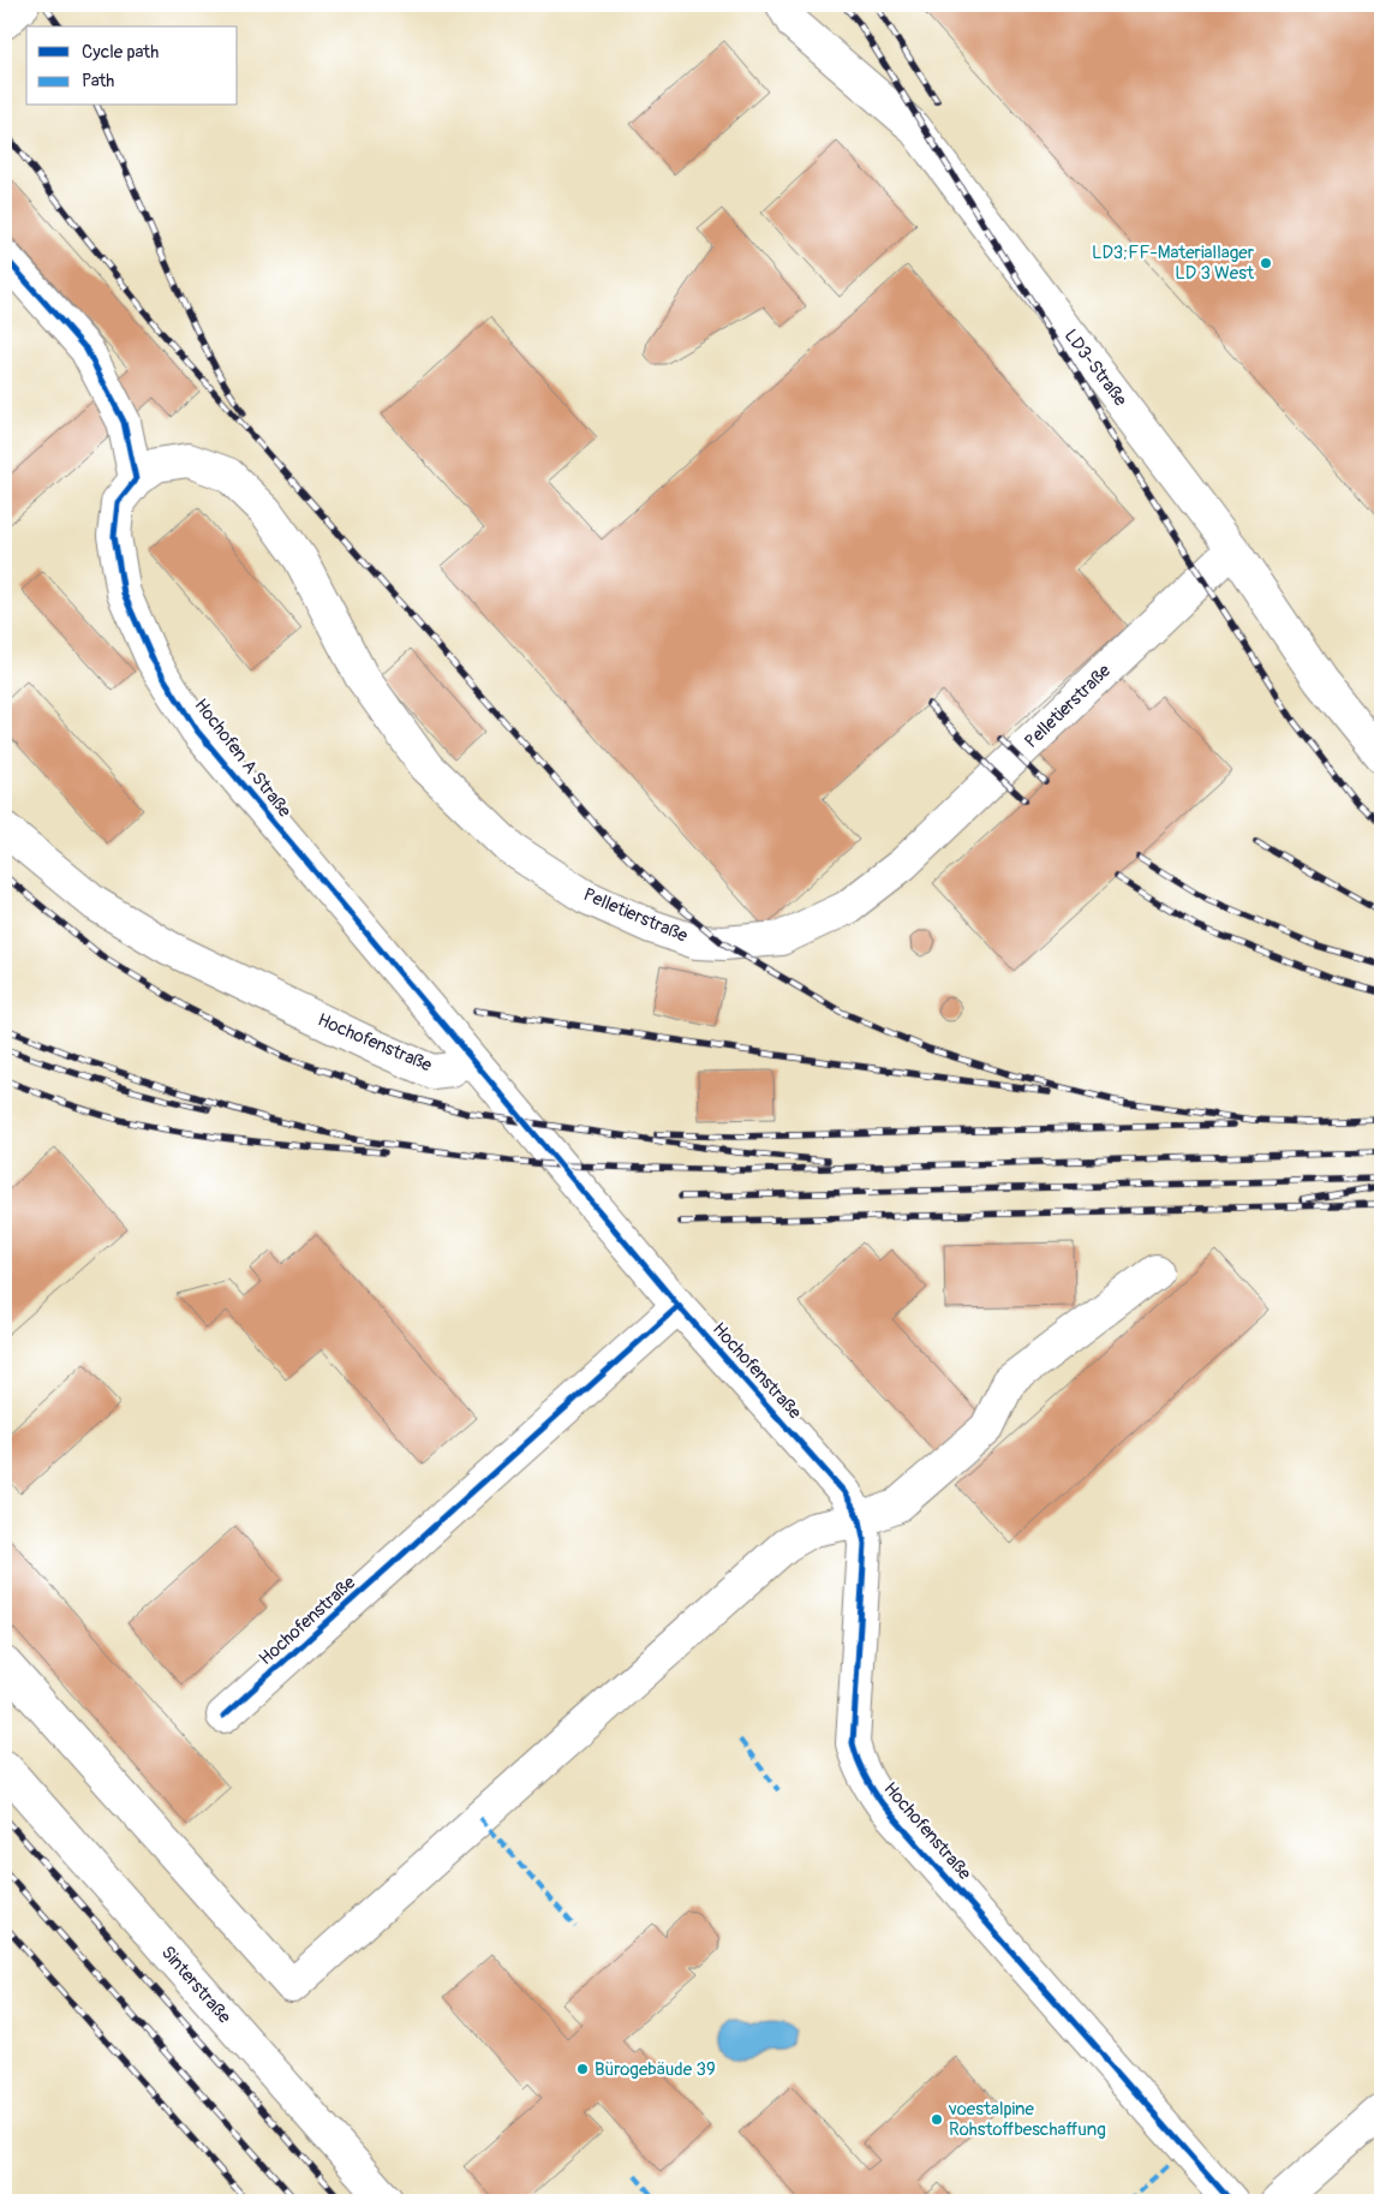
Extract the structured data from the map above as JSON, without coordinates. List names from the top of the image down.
{
  "streets": {
    "street": [
      "LD3-Straße",
      "Pelletierstraße",
      "Hochofen A Straße",
      "Hochofenstraße",
      "Sinterstraße"
    ]
  },
  "crossings": [
    ["LD3-Straße", "Pelletierstraße"],
    ["Pelletierstraße", "Hochofen A Straße"],
    ["Hochofen A Straße", "Hochofenstraße"]
  ],
  "places": ["LD3;FF-Materiallager LD 3 West", "Bürogebäude 39", "voestalpine Rohstoffbeschaffung"],
  "legend": ["Cycle path", "Path"]
}
